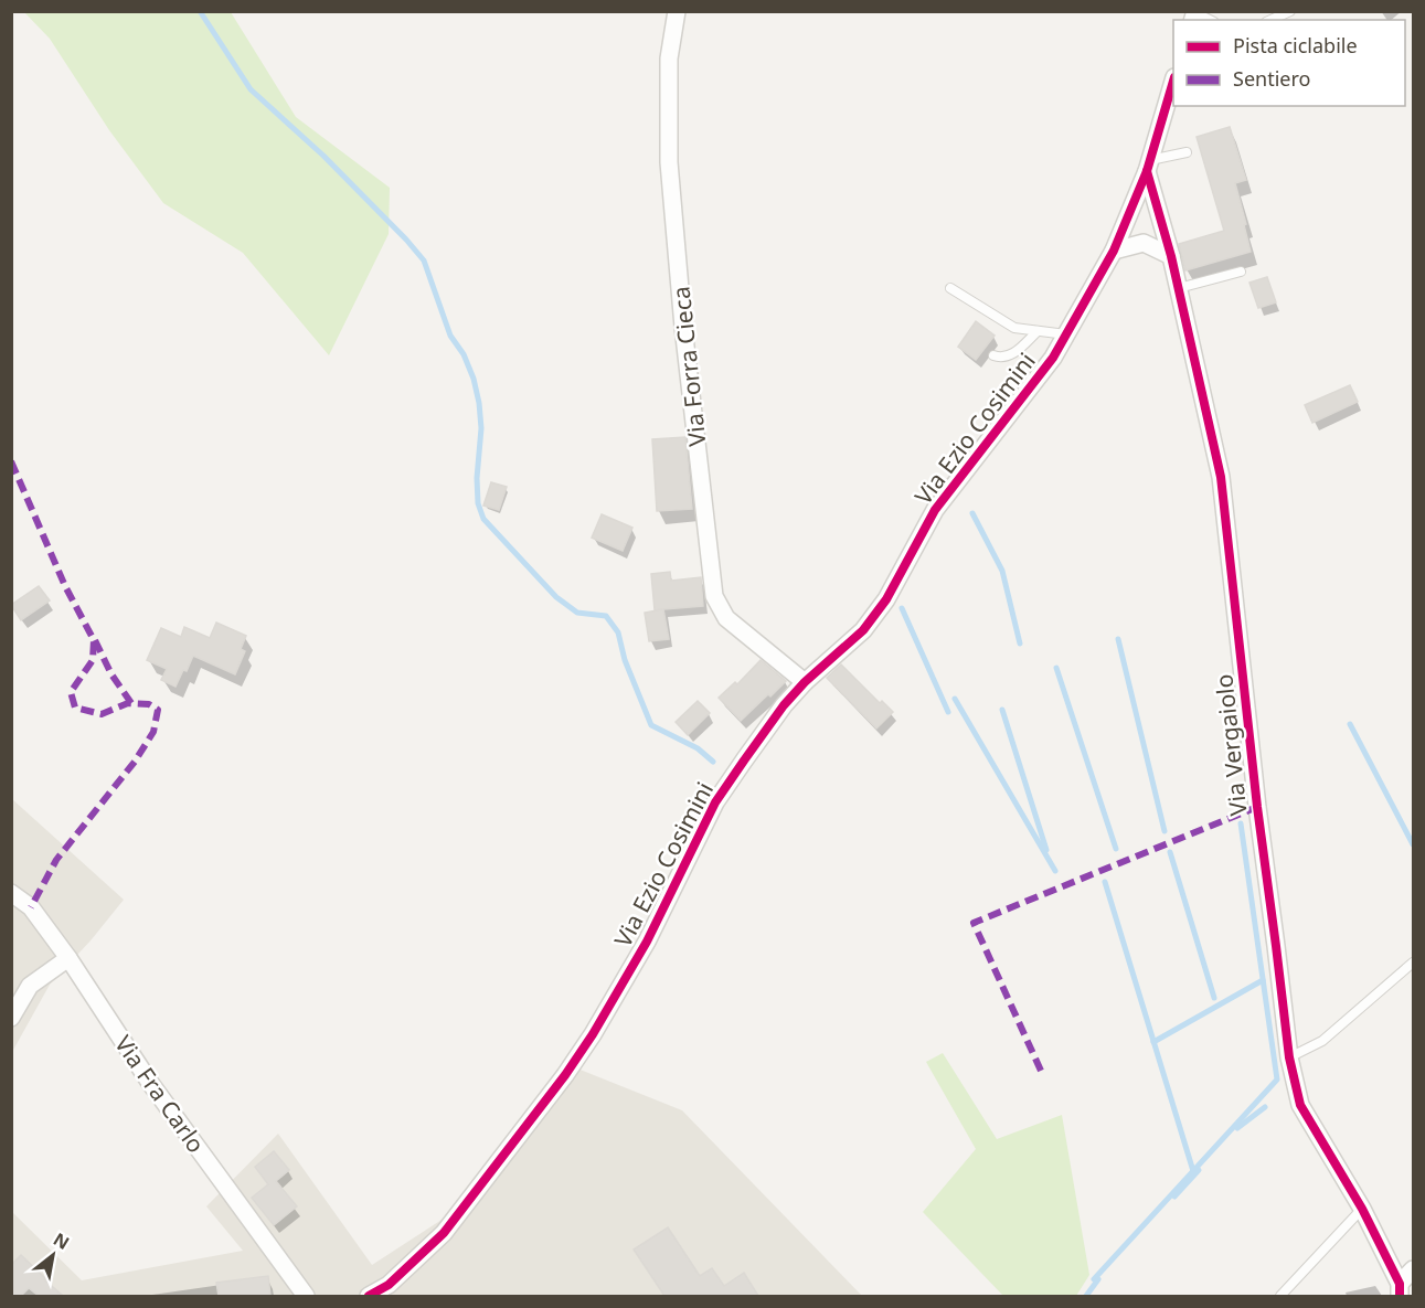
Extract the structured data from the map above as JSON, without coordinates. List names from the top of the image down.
{
  "streets": {
    "street": [
      "Via Forra Cieca",
      "Via Ezio Cosimini",
      "Via Vergaiolo",
      "Via Fra Carlo"
    ]
  },
  "crossings": [
    ["Via Forra Cieca", "Via Ezio Cosimini"],
    ["Via Ezio Cosimini", "Via Vergaiolo"]
  ],
  "legend": ["Pista ciclabile", "Sentiero"],
  "north": "top right"
}
